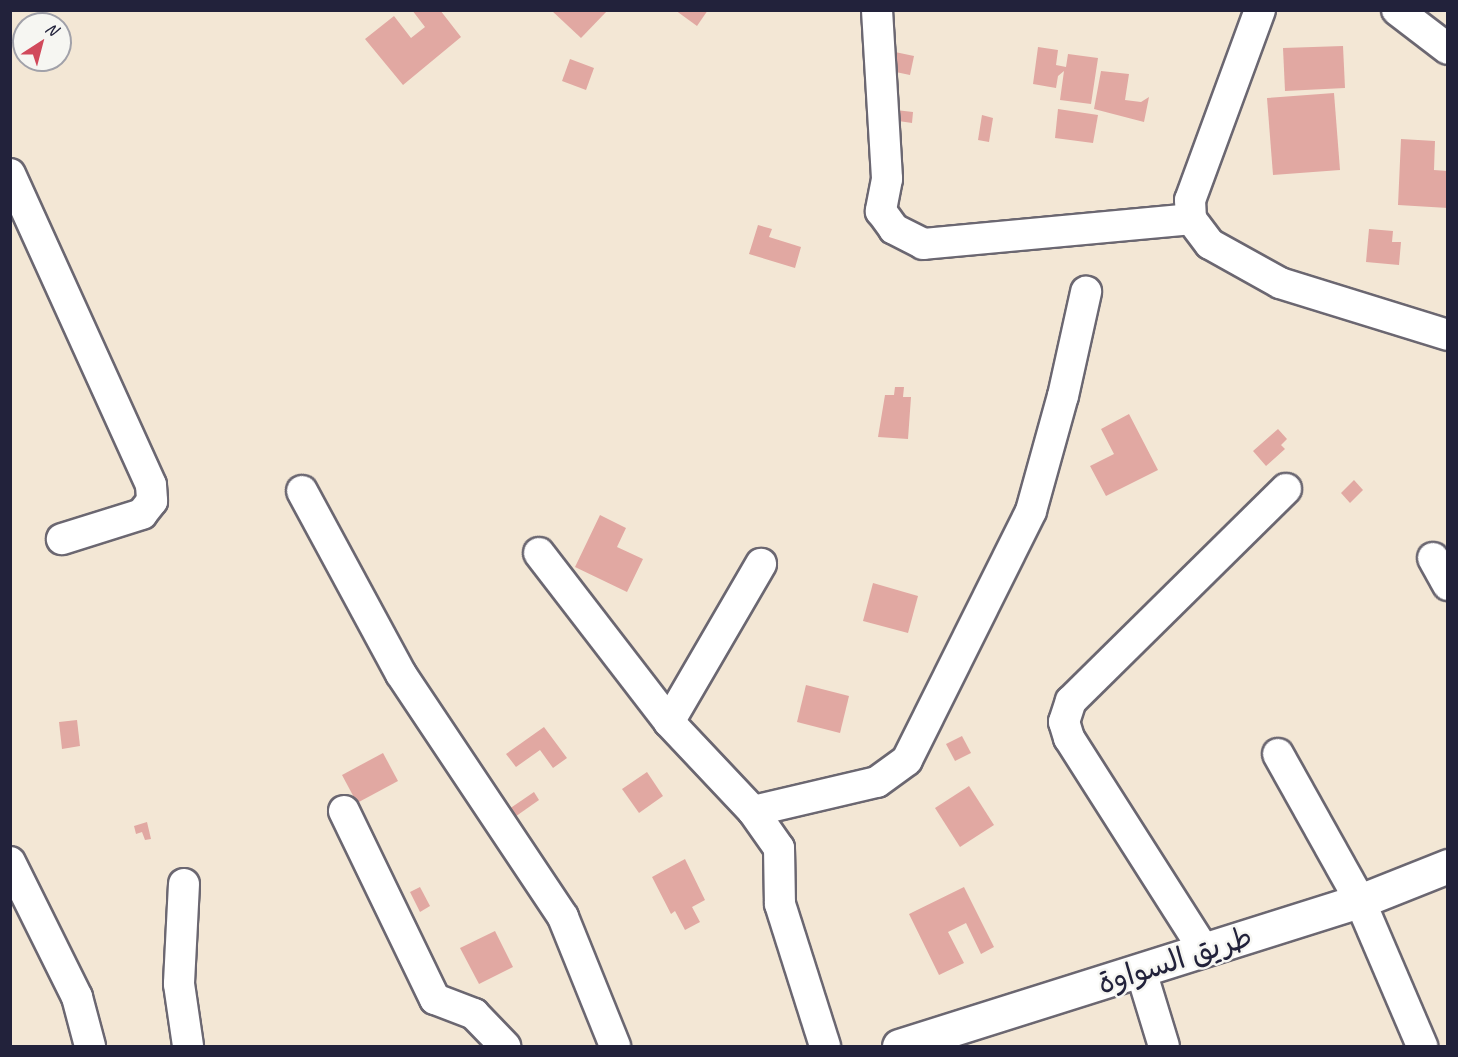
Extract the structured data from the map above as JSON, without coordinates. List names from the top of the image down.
{
  "streets": {
    "street": ["طريق السواوة"]
  },
  "north": "top right"
}
